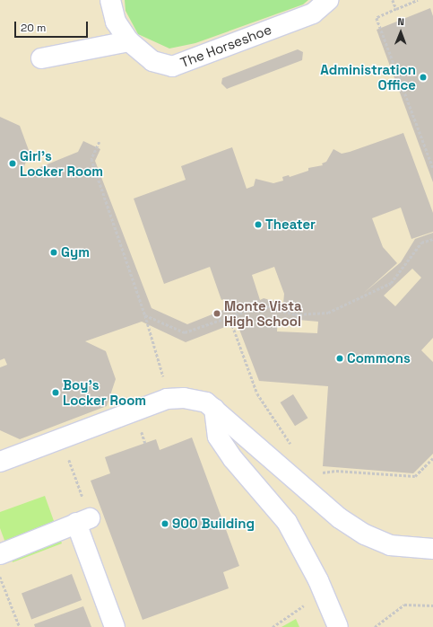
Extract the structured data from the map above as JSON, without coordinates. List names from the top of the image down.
{
  "streets": {
    "lane": ["The Horseshoe"]
  },
  "places": [
    "Administration Office",
    "Girl's Locker Room",
    "Theater",
    "Gym",
    "Monte Vista High School",
    "Commons",
    "Boy's Locker Room",
    "900 Building"
  ],
  "scale_bar": "20 m",
  "north": "top"
}
